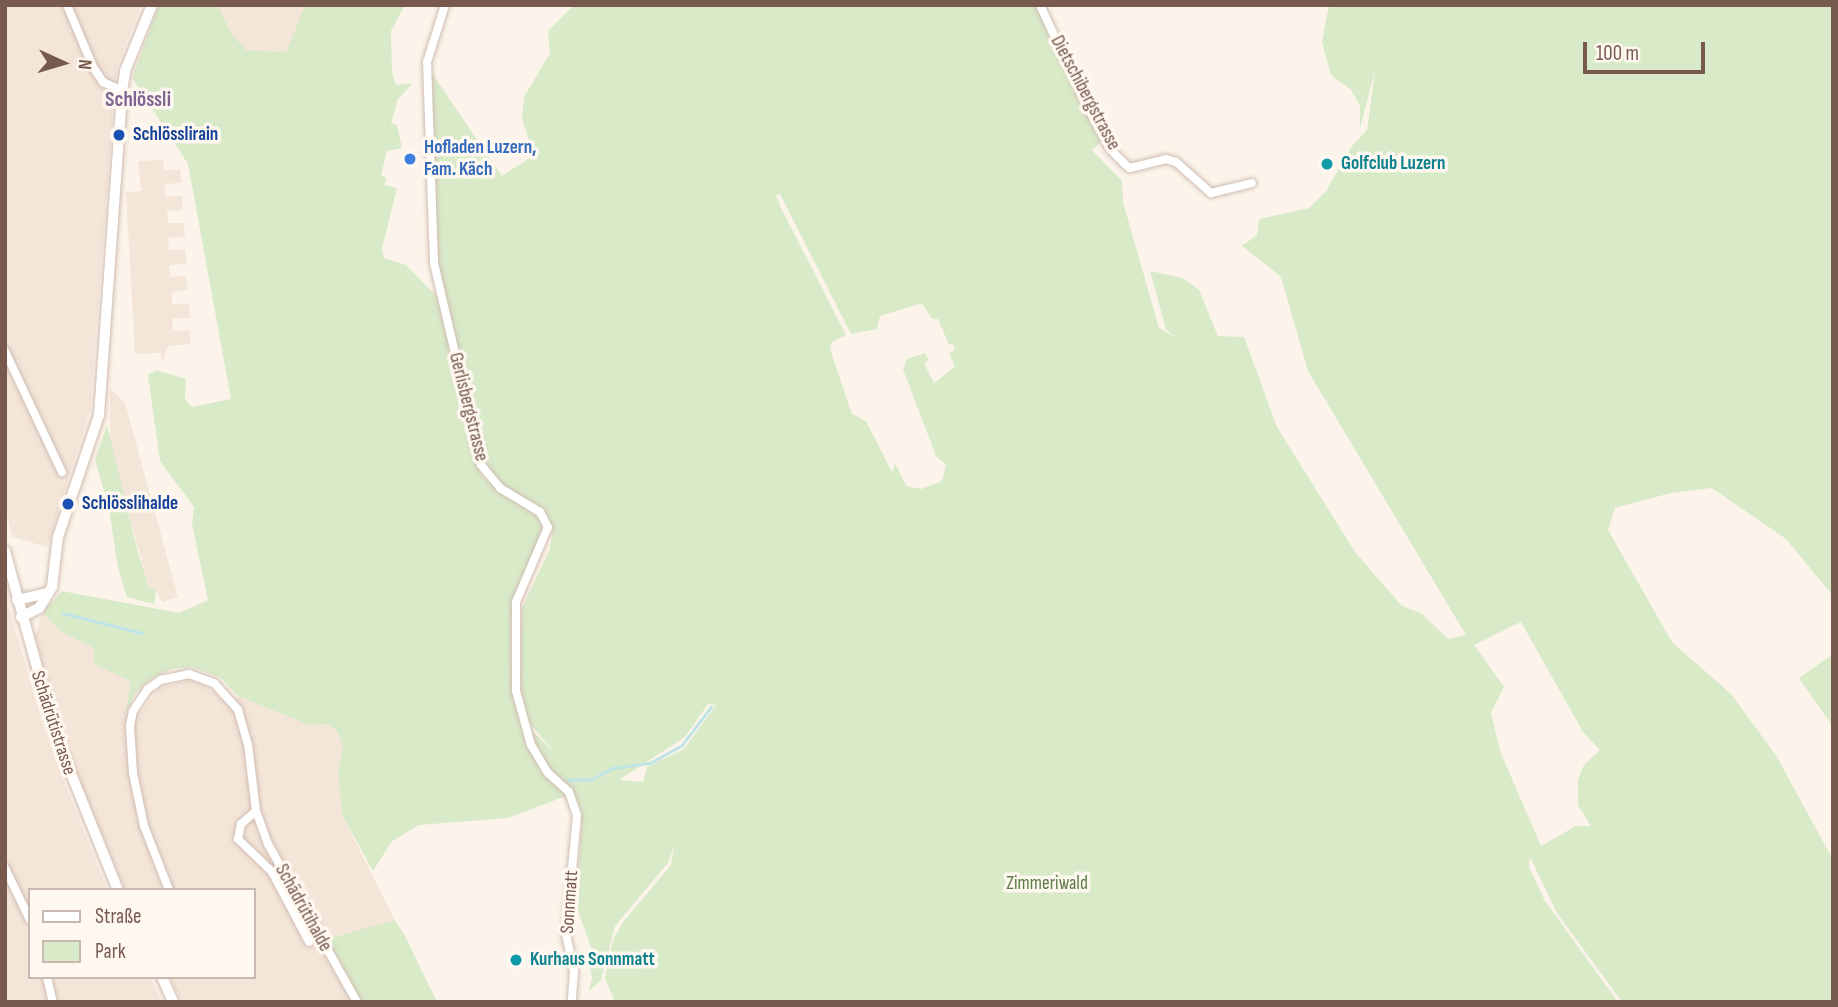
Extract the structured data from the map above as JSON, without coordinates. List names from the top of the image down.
{
  "streets": {
    "main road": ["Schädrütistrasse"],
    "street": [
      "Dietschibergstrasse",
      "Gerlisbergstrasse",
      "Sonnmatt",
      "Schädrütihalde"
    ]
  },
  "crossings": [
    ["Gerlisbergstrasse", "Sonnmatt"]
  ],
  "districts": ["Schlössli"],
  "parks": ["Zimmeriwald"],
  "places": [
    "Schlösslirain",
    "Hofladen Luzern, Fam. Käch",
    "Golfclub Luzern",
    "Schlösslihalde",
    "Kurhaus Sonnmatt"
  ],
  "legend": ["Straße", "Park"],
  "scale_bar": "100 m",
  "north": "right"
}
